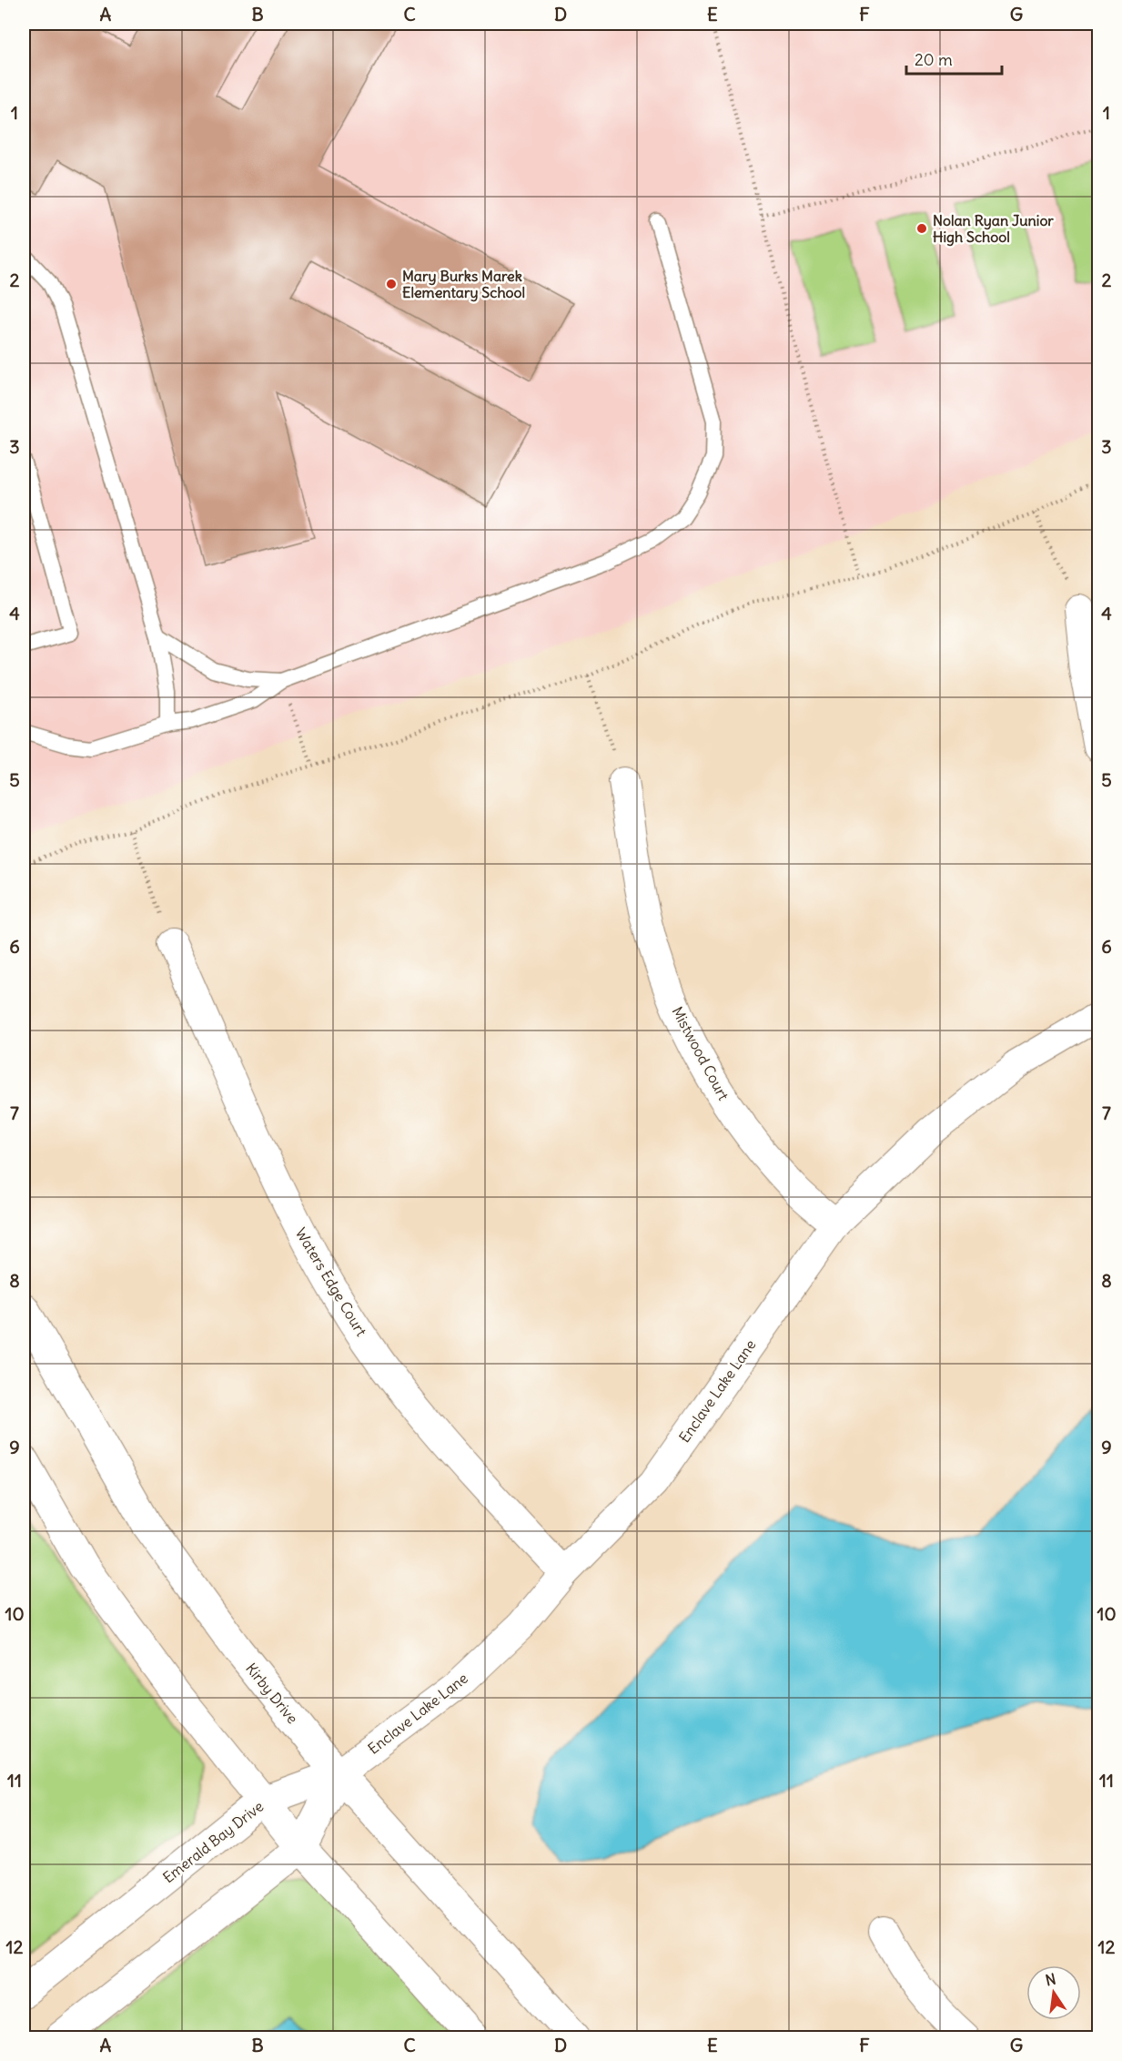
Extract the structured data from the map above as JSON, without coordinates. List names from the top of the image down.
{
  "streets": {
    "main road": ["Kirby Drive", "Emerald Bay Drive"],
    "street": ["Mistwood Court", "Waters Edge Court", "Enclave Lake Lane"]
  },
  "crossings": [
    ["Mistwood Court", "Enclave Lake Lane"],
    ["Waters Edge Court", "Enclave Lake Lane"],
    ["Enclave Lake Lane", "Kirby Drive"],
    ["Enclave Lake Lane", "Emerald Bay Drive"],
    ["Kirby Drive", "Emerald Bay Drive"]
  ],
  "places": ["Nolan Ryan Junior High School", "Mary Burks Marek Elementary School"],
  "scale_bar": "20 m",
  "north": "top",
  "grid": {
    "columns": [
      "A",
      "B",
      "C",
      "D",
      "E",
      "F",
      "G"
    ],
    "rows": [
      "1",
      "2",
      "3",
      "4",
      "5",
      "6",
      "7",
      "8",
      "9",
      "10",
      "11",
      "12"
    ]
  }
}
